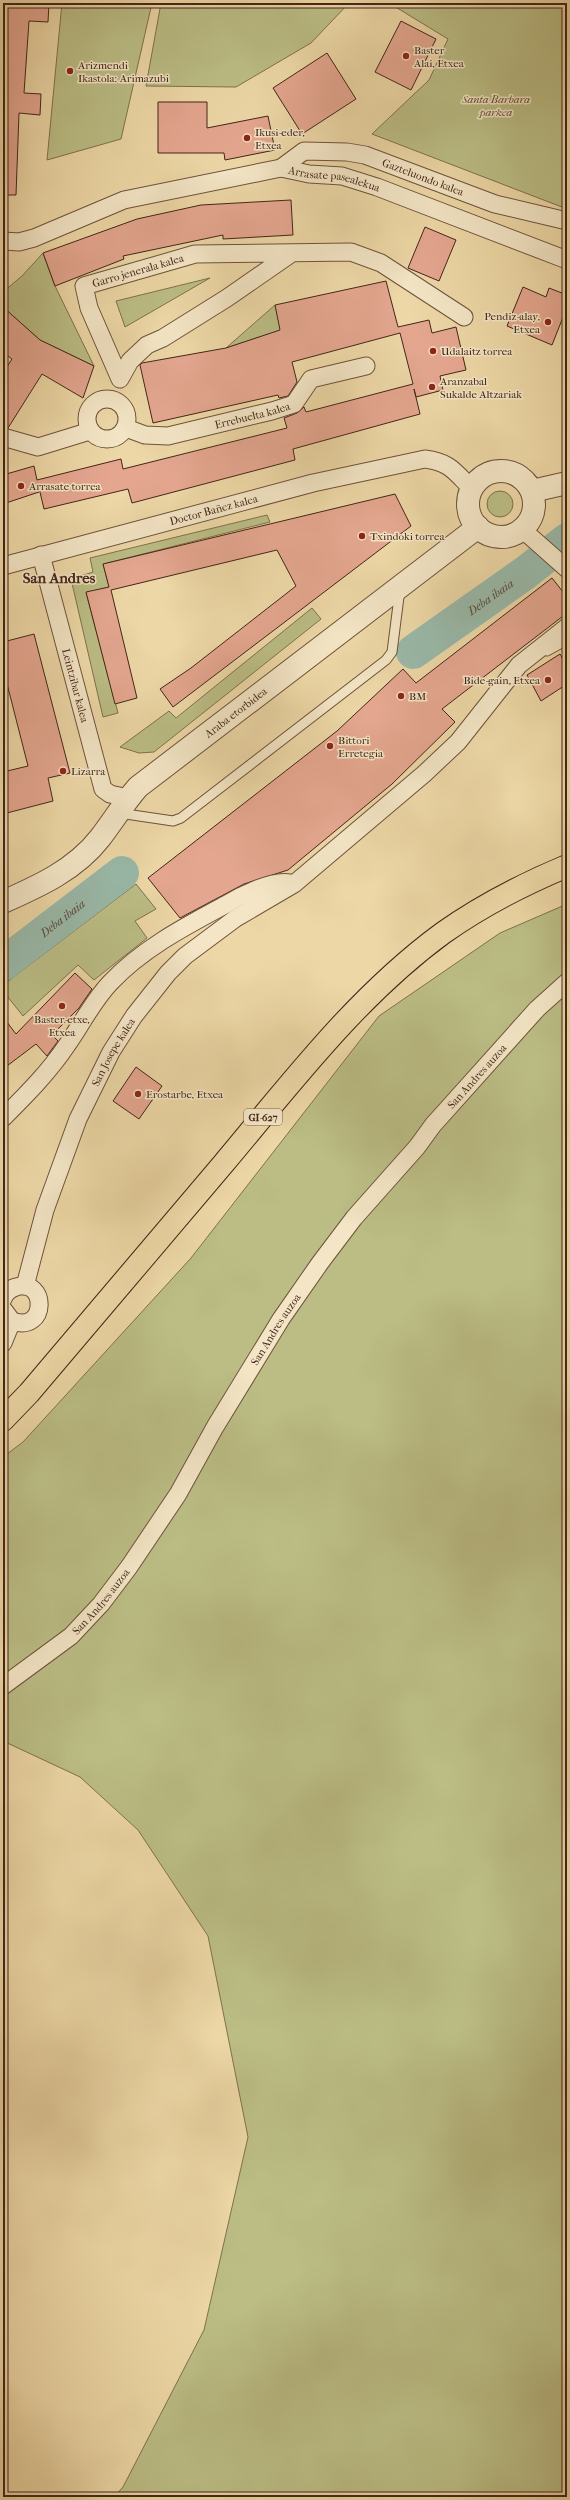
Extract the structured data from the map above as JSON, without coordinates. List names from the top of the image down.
{
  "streets": {
    "main road": ["GI-627"],
    "street": [
      "Gazteluondo kalea",
      "Arrasate pasealekua",
      "Garro jenerala kalea",
      "Errebuelta kalea",
      "Doctor Bañez kalea",
      "Leintzibar kalea",
      "Araba etorbidea",
      "San Josepe kalea",
      "San Andres auzoa"
    ]
  },
  "crossings": [
    ["Gazteluondo kalea", "Arrasate pasealekua"],
    ["Doctor Bañez kalea", "Leintzibar kalea"],
    ["Doctor Bañez kalea", "Araba etorbidea"],
    ["Leintzibar kalea", "Araba etorbidea"]
  ],
  "districts": ["San Andres"],
  "water": ["Deba ibaia"],
  "parks": ["Santa Barbara parkea"],
  "places": [
    "Baster Alai, Etxea",
    "Arizmendi Ikastola: Arimazubi",
    "Ikusi-eder, Etxea",
    "Pendiz-alay, Etxea",
    "Udalaitz torrea",
    "Aranzabal Sukalde Altzariak",
    "Arrasate torrea",
    "Txindoki torrea",
    "Bide-gain, Etxea",
    "BM",
    "Bittori Erretegia",
    "Lizarra",
    "Baster-etxe, Etxea",
    "Erostarbe, Etxea"
  ]
}
